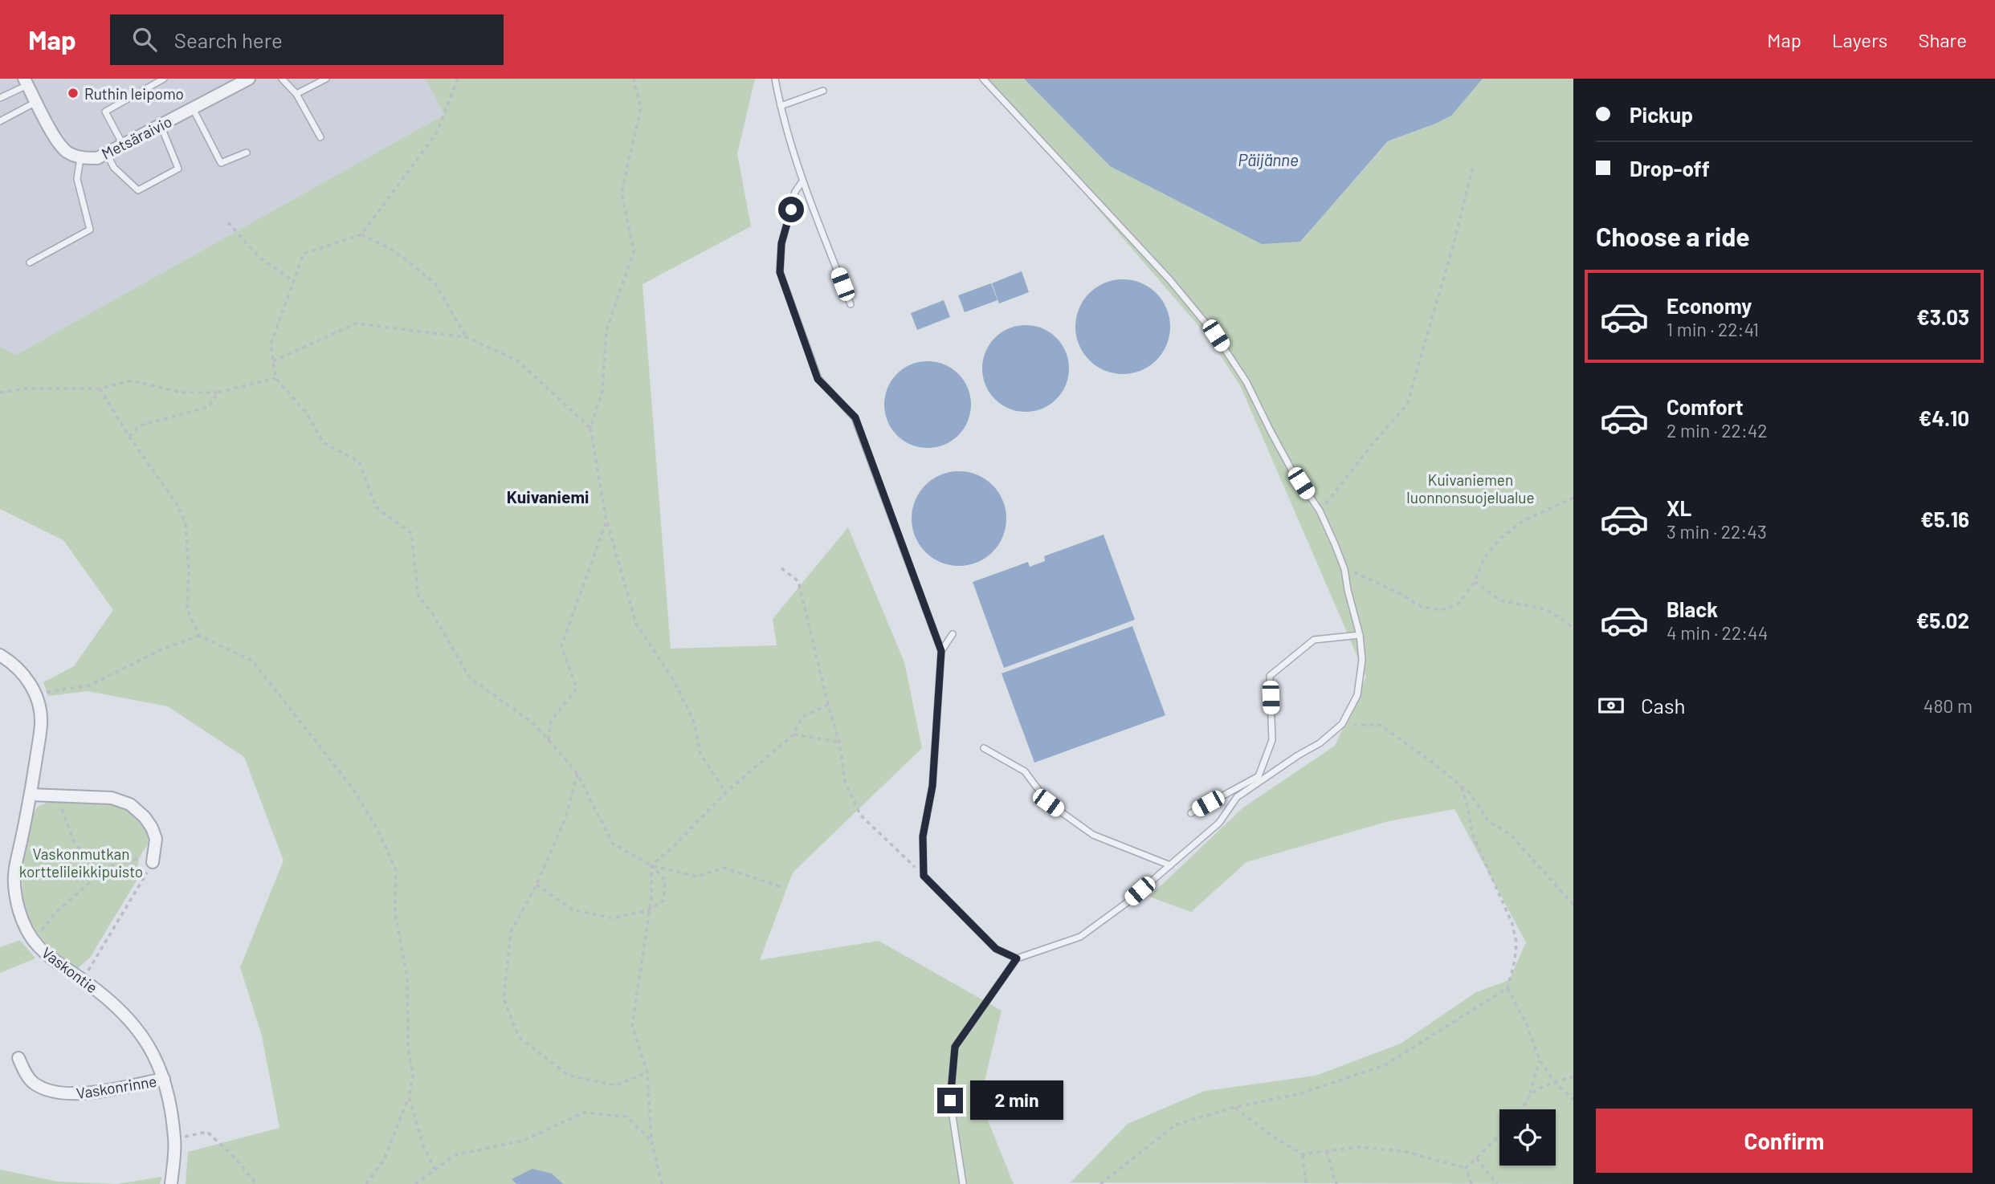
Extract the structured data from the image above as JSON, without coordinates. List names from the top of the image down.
{
  "streets": {
    "street": ["Metsäraivio", "Vaskontie", "Vaskonrinne"]
  },
  "crossings": [
    ["Vaskontie", "Vaskonrinne"]
  ],
  "districts": ["Kuivaniemi"],
  "water": ["Päijänne"],
  "parks": ["Kuivaniemen luonnonsuojelualue", "Vaskonmutkan korttelileikkipuisto"],
  "places": ["Ruthin leipomo"],
  "page": {
    "header": "Map",
    "search": "Search here",
    "nav": ["Map", "Layers", "Share"],
    "banner": ["Pickup", "Drop-off"],
    "heading": "Choose a ride",
    "list": [
      {
        "name": "Economy",
        "note": "1 min · 22:41",
        "value": "€3.03"
      },
      {
        "name": "Comfort",
        "note": "2 min · 22:42",
        "value": "€4.10"
      },
      {
        "name": "XL",
        "note": "3 min · 22:43",
        "value": "€5.16"
      },
      {
        "name": "Black",
        "note": "4 min · 22:44",
        "value": "€5.02"
      }
    ],
    "pay": ["Cash", "480 m"],
    "bubble": "2 min",
    "buttons": "Confirm"
  }
}
